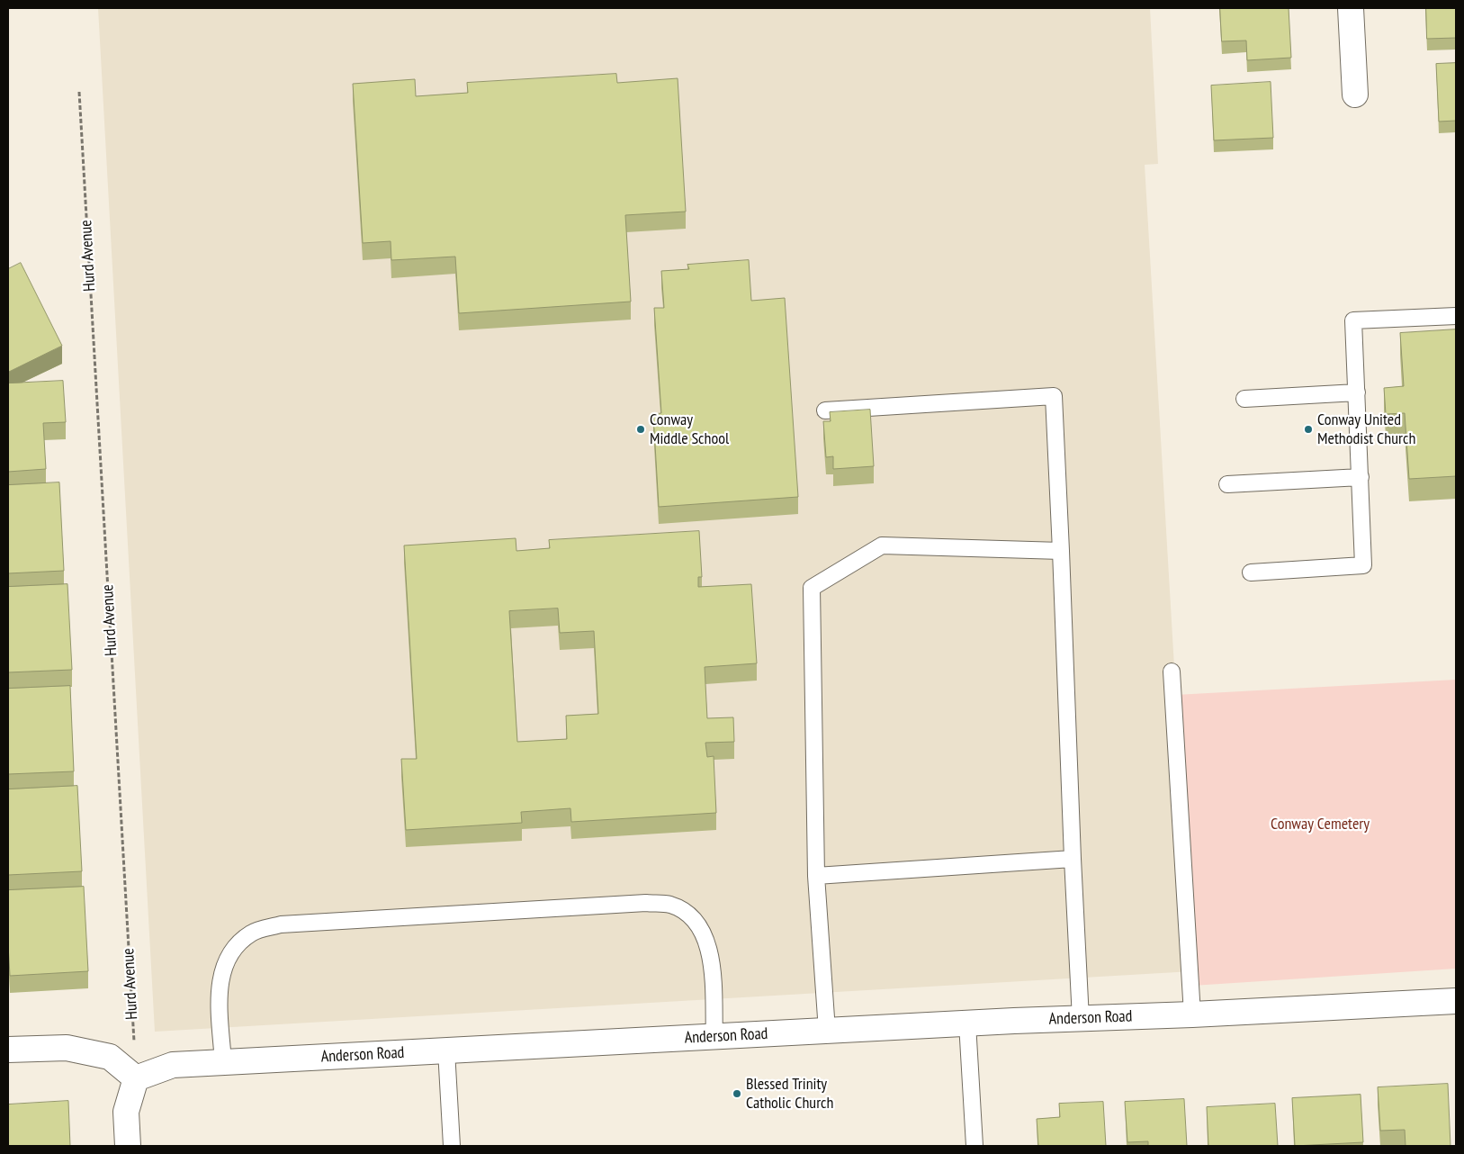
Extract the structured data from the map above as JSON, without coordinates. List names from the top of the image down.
{
  "streets": {
    "street": ["Anderson Road"],
    "path": ["Hurd Avenue"]
  },
  "crossings": [
    ["Hurd Avenue", "Anderson Road"]
  ],
  "parks": ["Conway Cemetery"],
  "places": ["Conway Middle School", "Conway United Methodist Church", "Blessed Trinity Catholic Church"]
}
